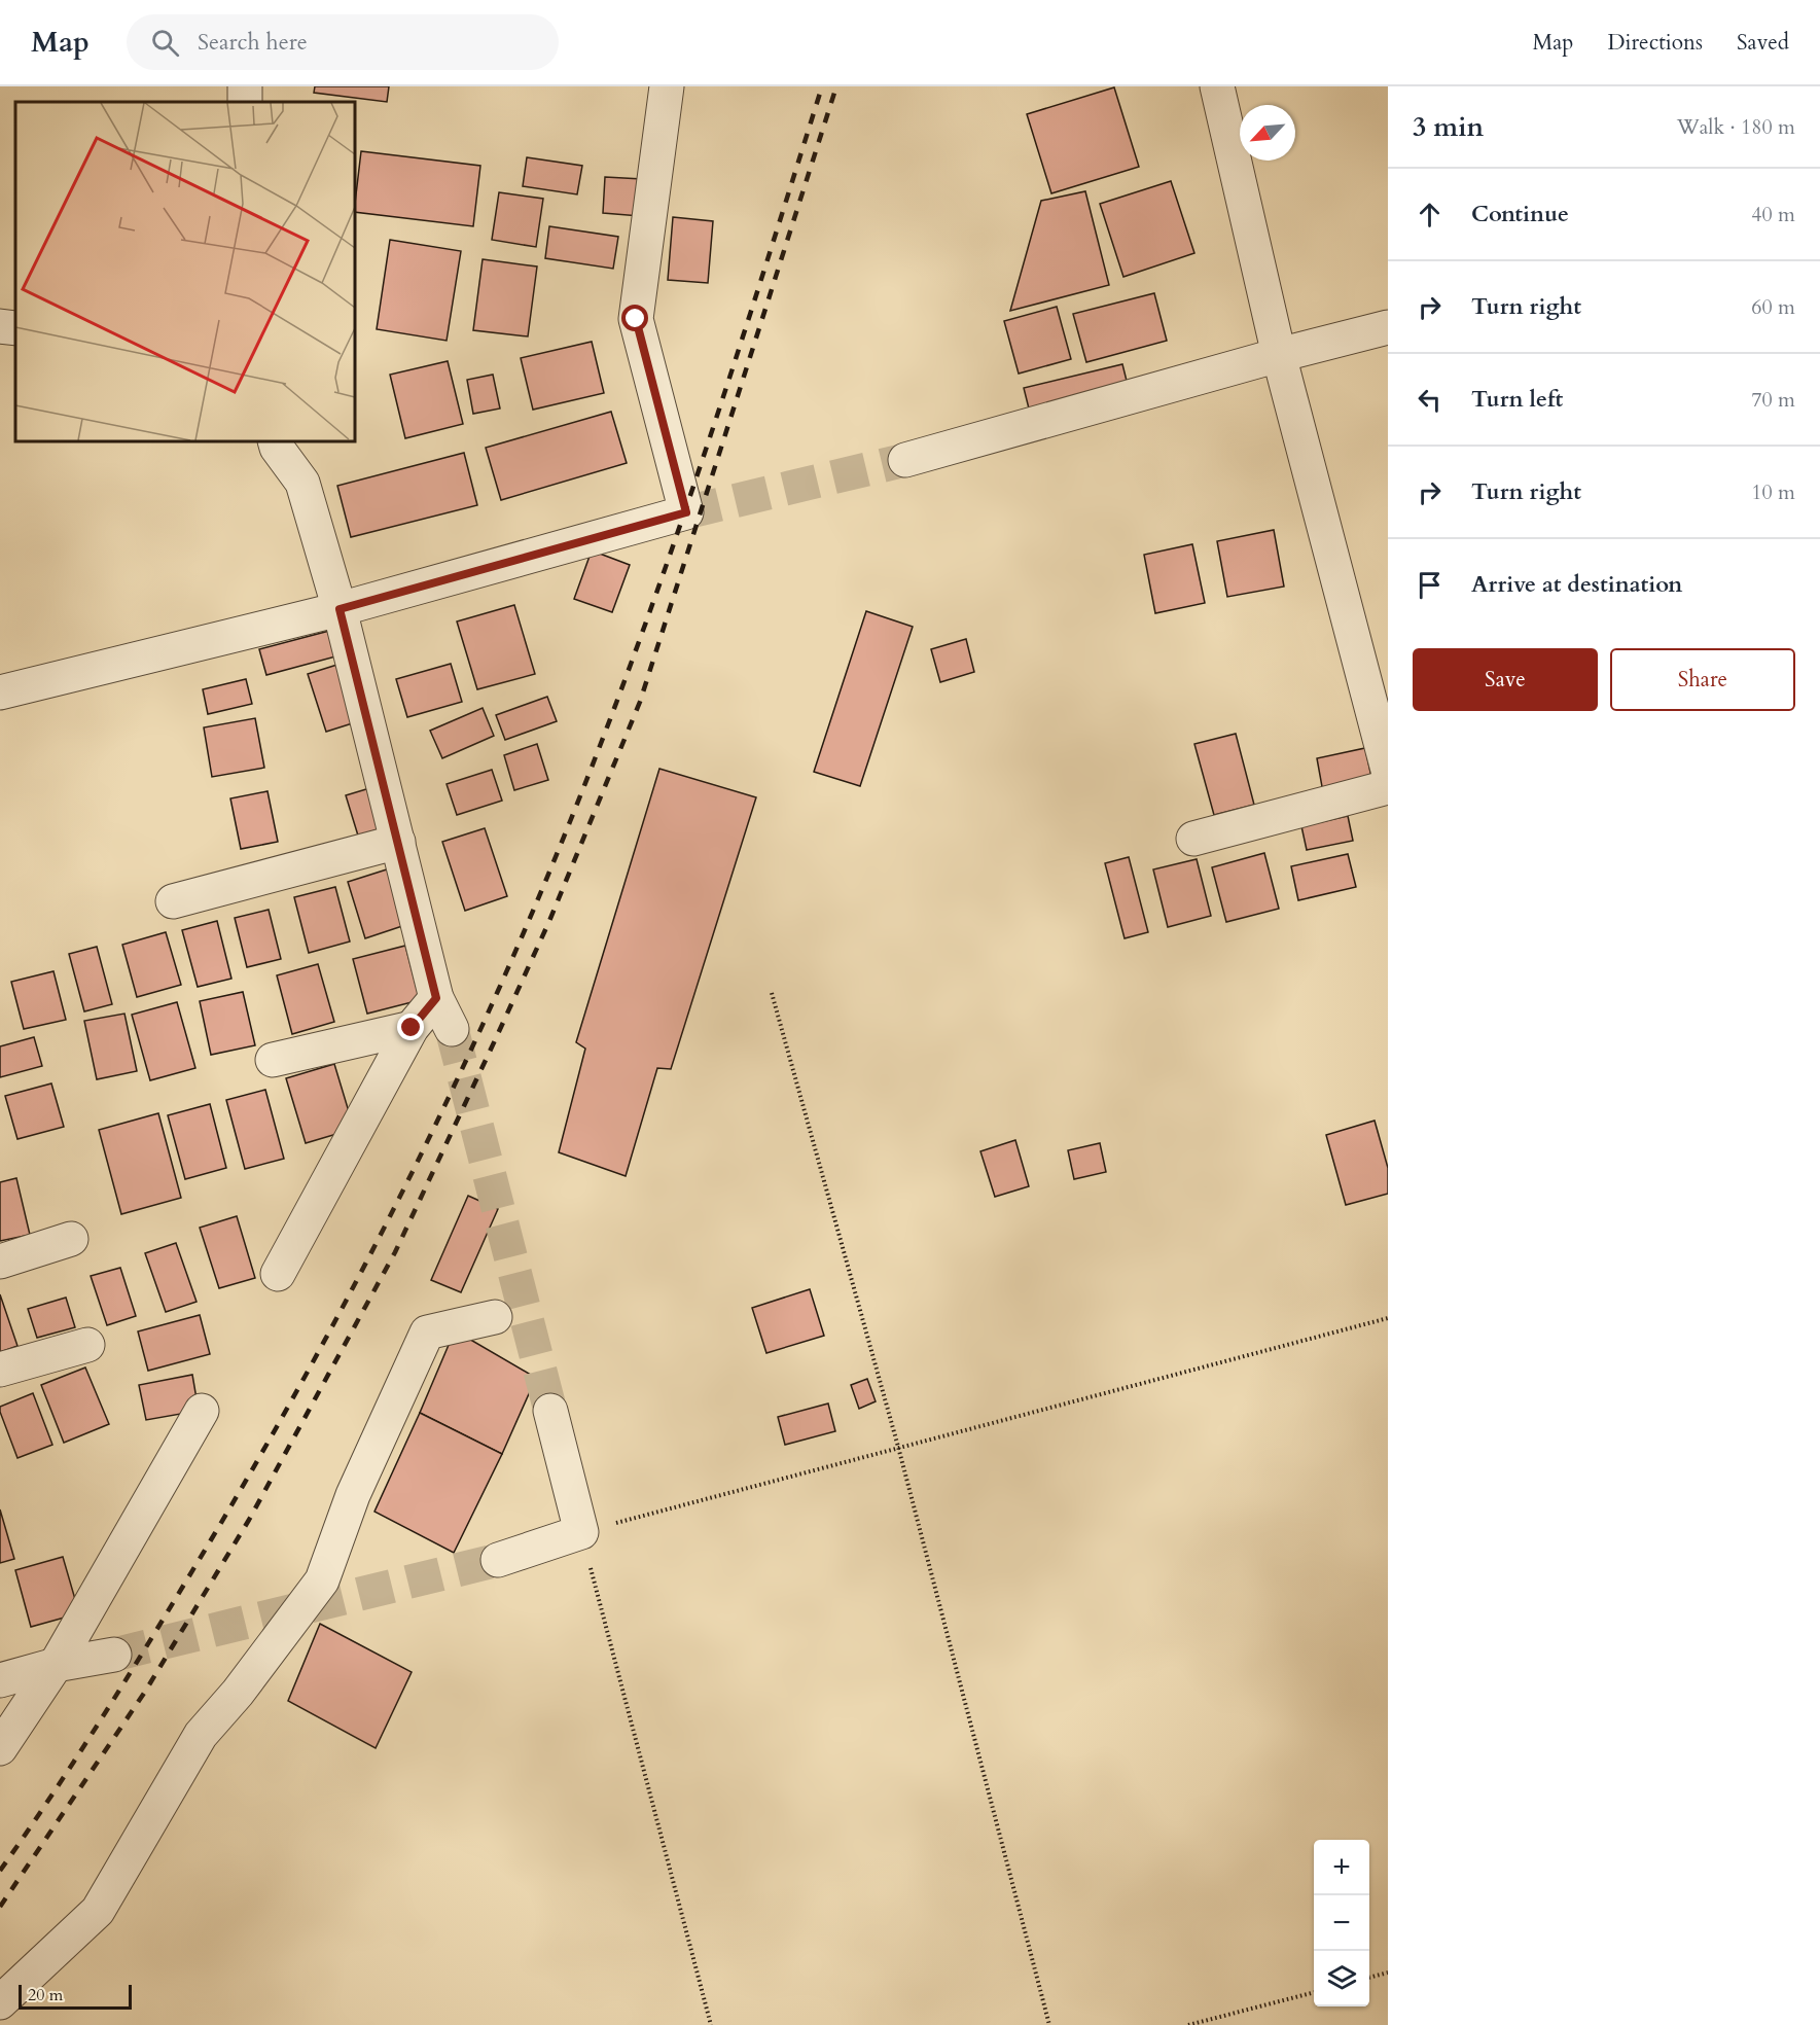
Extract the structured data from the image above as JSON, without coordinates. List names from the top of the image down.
{
  "scale_bar": "20 m",
  "north": "bottom left",
  "page": {
    "header": "Map",
    "search": "Search here",
    "nav": ["Map", "Directions", "Saved"],
    "heading": ["3 min", "Walk · 180 m"],
    "list": [
      ["Continue", "40 m"],
      ["Turn right", "60 m"],
      ["Turn left", "70 m"],
      ["Turn right", "10 m"],
      "Arrive at destination"
    ],
    "buttons": ["Save", "Share"],
    "map_buttons": ["+", "−"],
    "scale": "20 m"
  }
}
